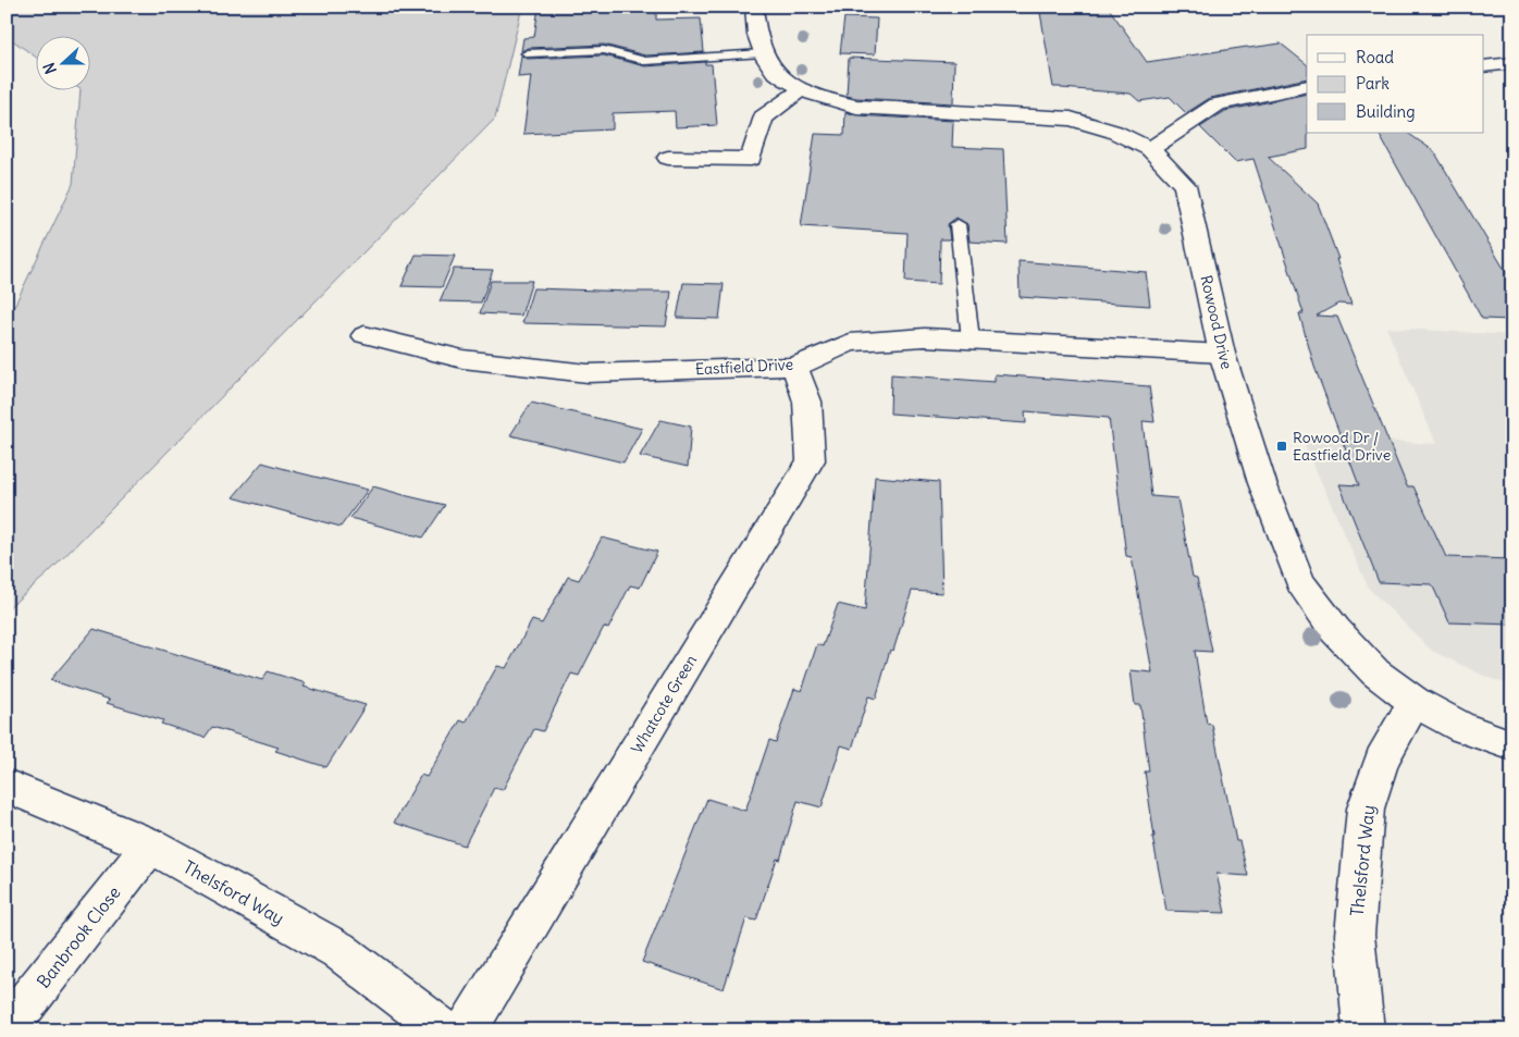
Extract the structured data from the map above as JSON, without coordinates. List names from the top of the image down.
{
  "streets": {
    "street": [
      "Rowood Drive",
      "Eastfield Drive",
      "Whatcote Green",
      "Thelsford Way",
      "Banbrook Close"
    ]
  },
  "crossings": [
    ["Rowood Drive", "Eastfield Drive"],
    ["Rowood Drive", "Thelsford Way"],
    ["Eastfield Drive", "Whatcote Green"],
    ["Thelsford Way", "Banbrook Close"]
  ],
  "places": {
    "transit": ["Rowood Dr / Eastfield Drive"]
  },
  "legend": ["Road", "Park", "Building"],
  "north": "left"
}
